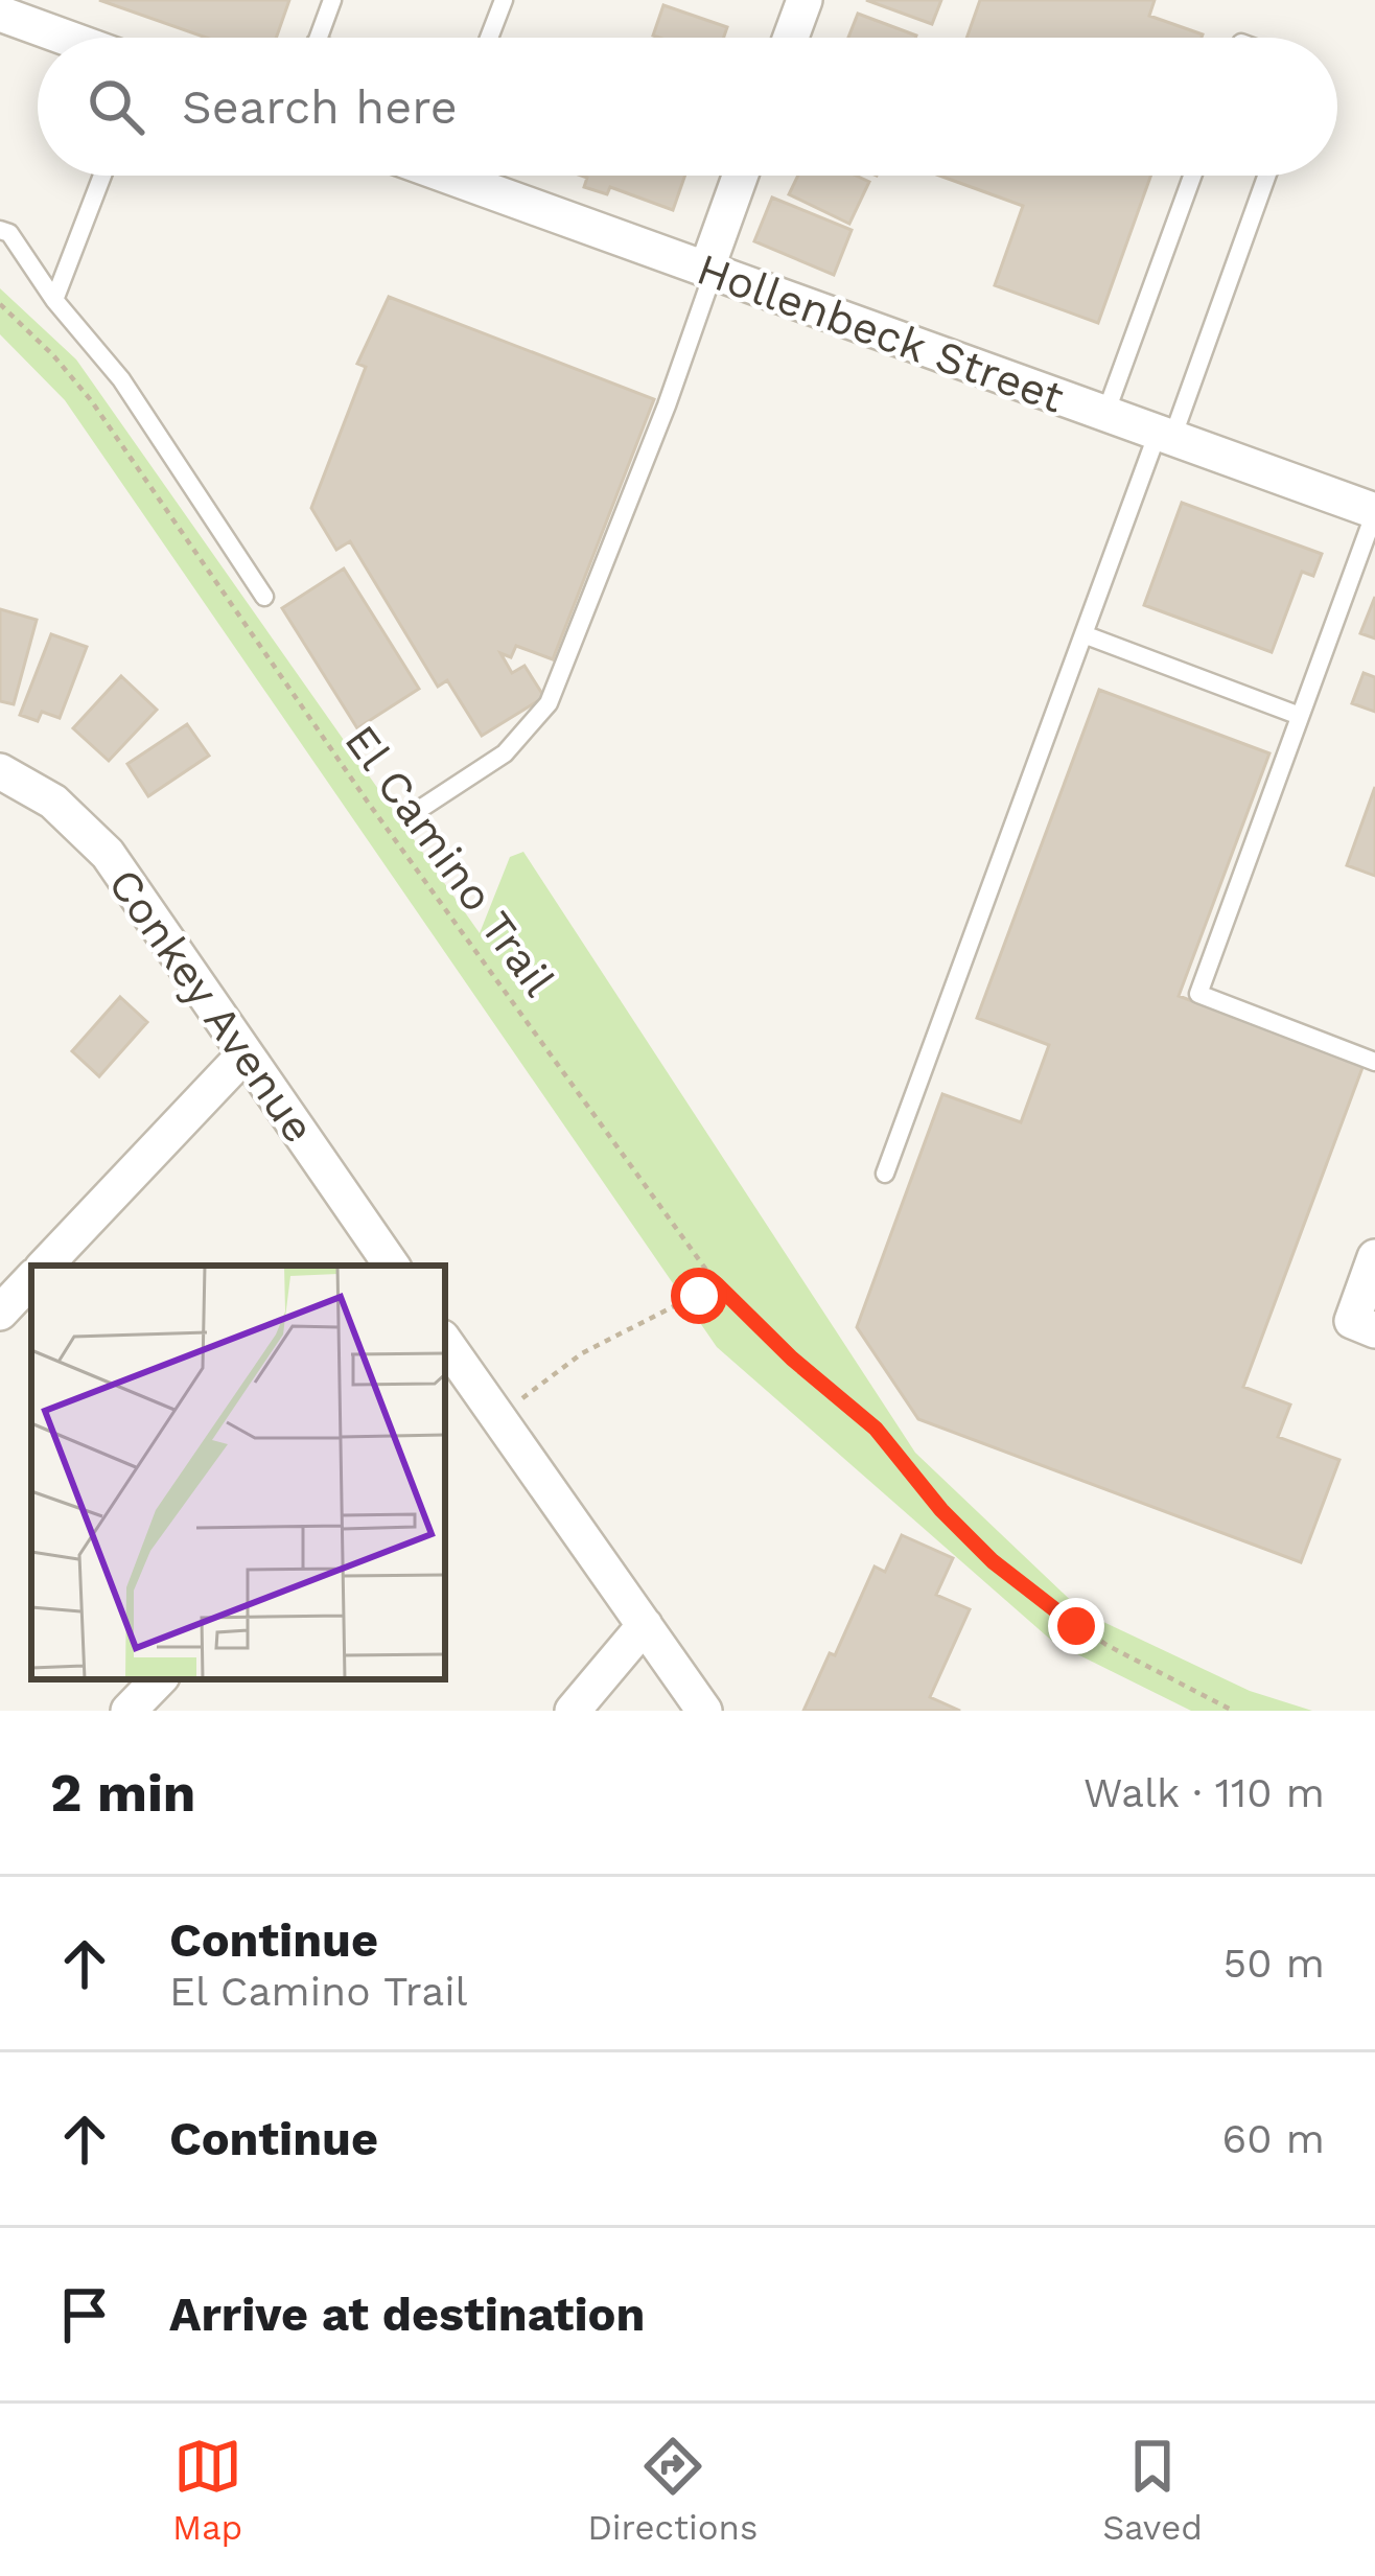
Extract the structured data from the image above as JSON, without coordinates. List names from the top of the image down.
{
  "streets": {
    "street": ["Hollenbeck Street", "Conkey Avenue"],
    "path": ["El Camino Trail"]
  },
  "page": {
    "search": "Search here",
    "heading": ["2 min", "Walk · 110 m"],
    "list": [
      ["Continue", "El Camino Trail", "50 m"],
      ["Continue", "60 m"],
      "Arrive at destination"
    ],
    "nav": ["Map", "Directions", "Saved"]
  }
}
